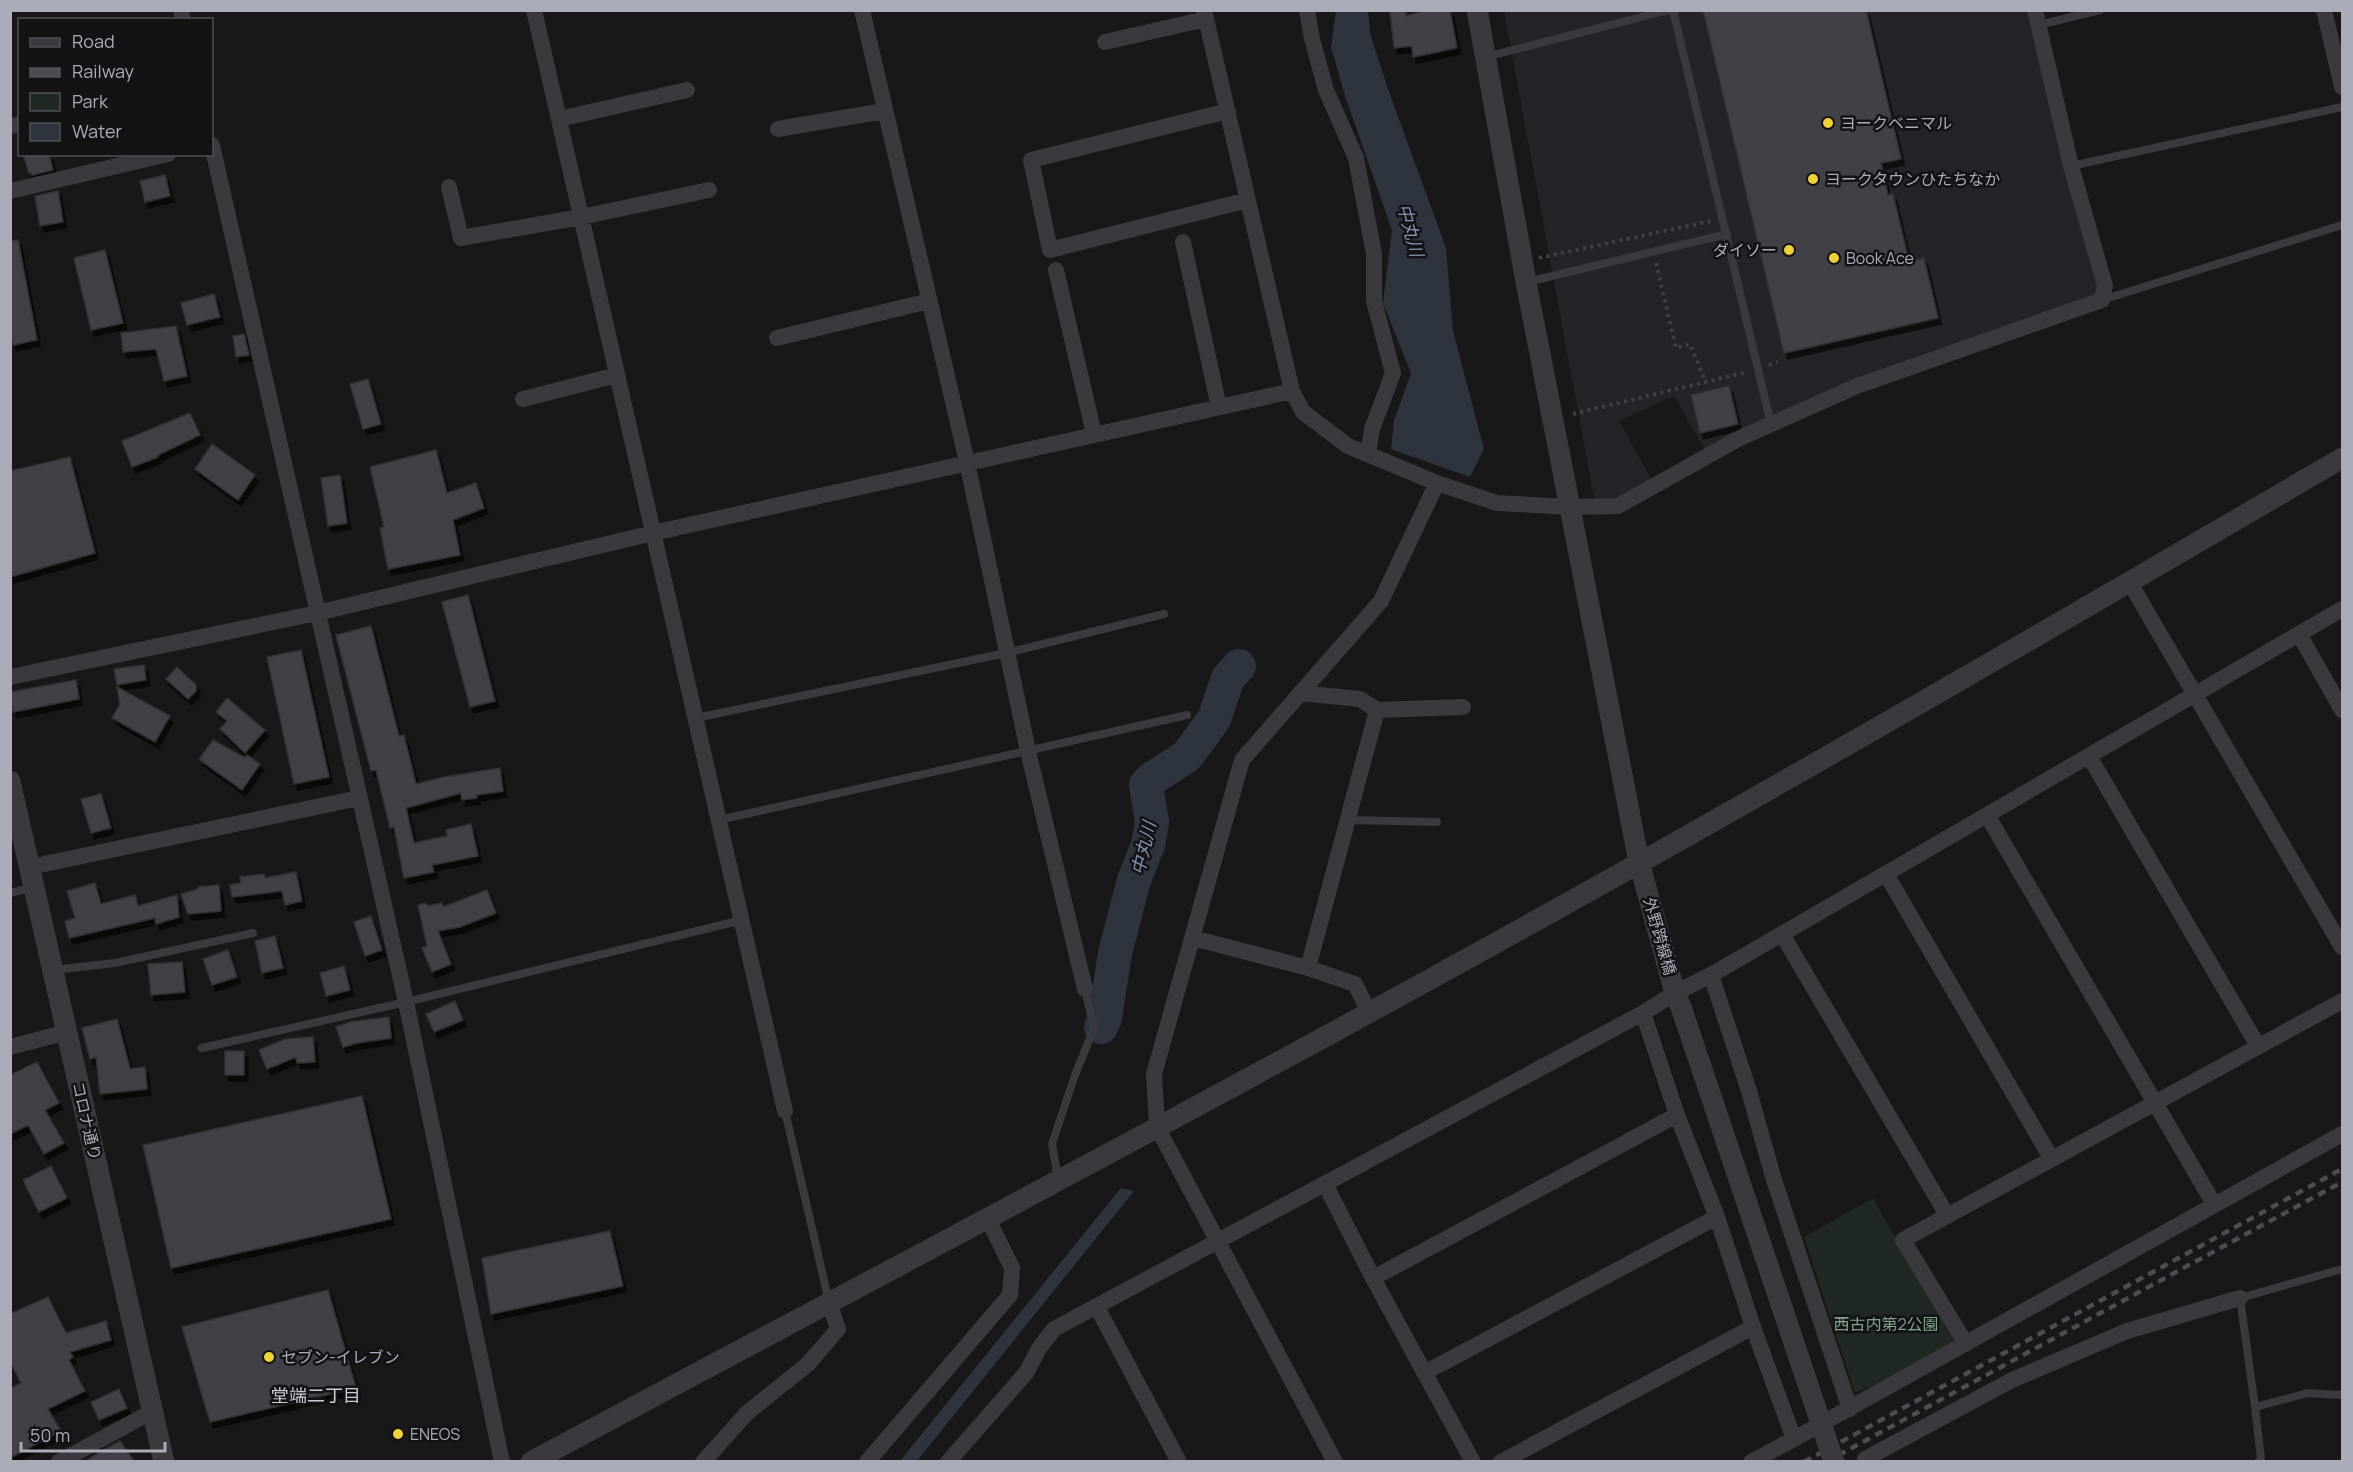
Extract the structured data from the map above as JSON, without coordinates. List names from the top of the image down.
{
  "streets": {
    "street": ["外野跨線橋", "コロナ通り"]
  },
  "districts": ["堂端二丁目"],
  "water": ["中丸川"],
  "parks": ["西古内第2公園"],
  "places": [
    "ヨークベニマル",
    "ヨークタウンひたちなか",
    "ダイソー",
    "Book Ace",
    "セブン-イレブン",
    "ENEOS"
  ],
  "legend": [
    "Road",
    "Railway",
    "Park",
    "Water"
  ],
  "scale_bar": "50 m"
}
